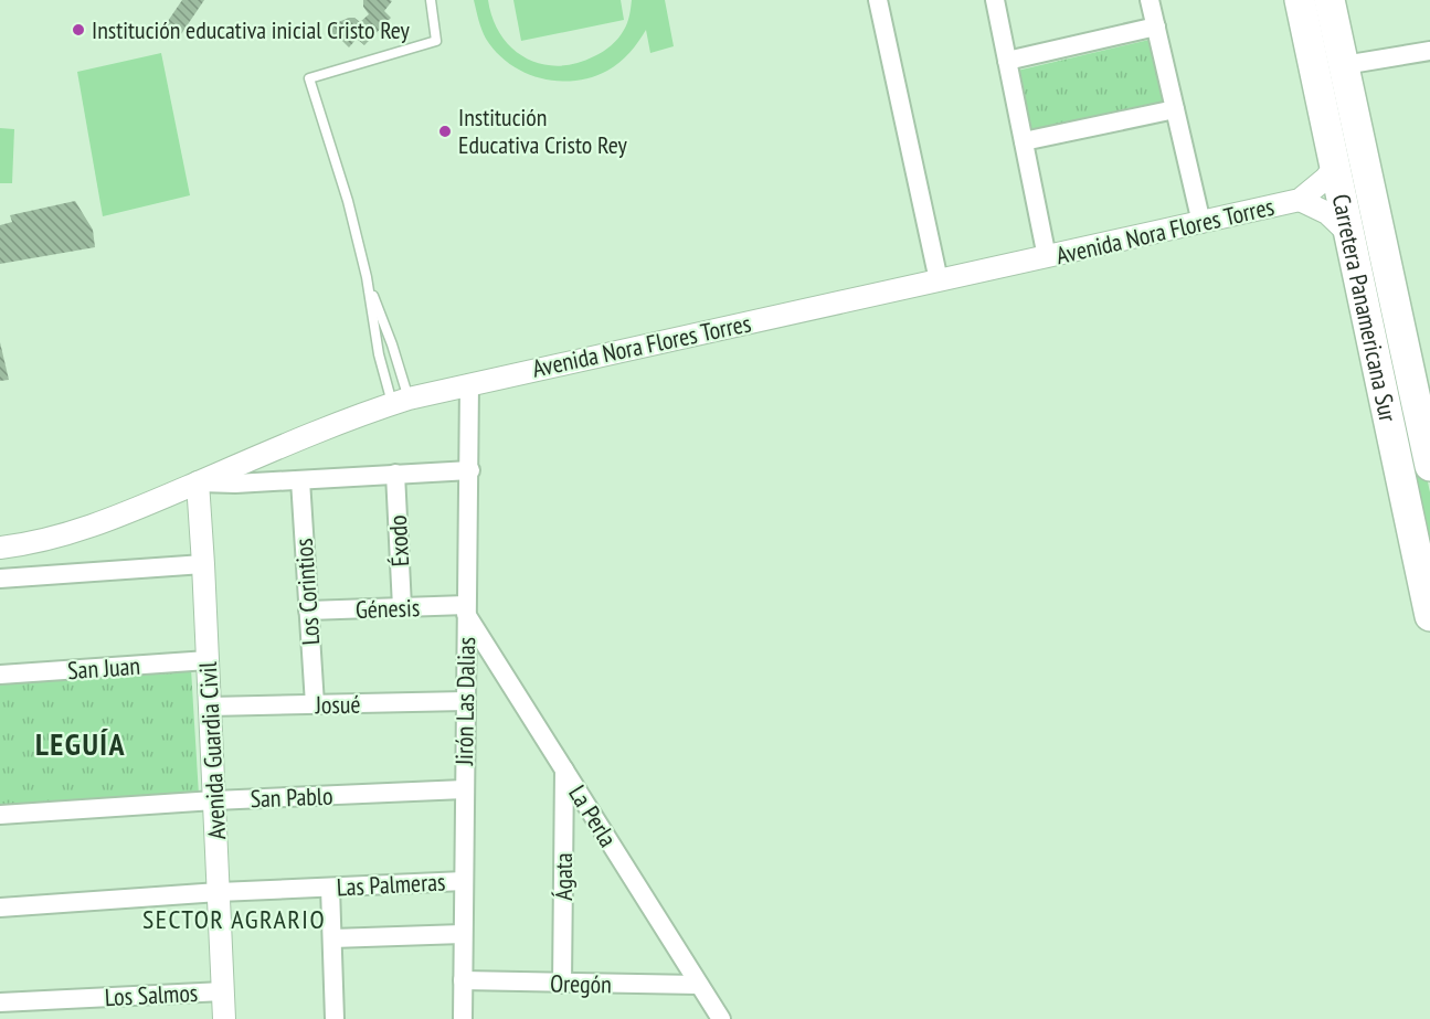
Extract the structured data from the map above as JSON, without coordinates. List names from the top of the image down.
{
  "streets": {
    "highway": ["Carretera Panamericana Sur"],
    "street": [
      "Avenida Nora Flores Torres",
      "Éxodo",
      "Los Corintios",
      "Génesis",
      "San Juan",
      "Jirón Las Dalias",
      "Josué",
      "Avenida Guardia Civil",
      "San Pablo",
      "La Perla",
      "Ágata",
      "Las Palmeras",
      "Oregón",
      "Los Salmos"
    ]
  },
  "crossings": [
    ["Avenida Nora Flores Torres", "Carretera Panamericana Sur"],
    ["Avenida Nora Flores Torres", "Jirón Las Dalias"],
    ["Avenida Nora Flores Torres", "Avenida Guardia Civil"],
    ["Éxodo", "Génesis"],
    ["Los Corintios", "Génesis"],
    ["Los Corintios", "Josué"],
    ["Génesis", "Jirón Las Dalias"],
    ["Génesis", "La Perla"],
    ["San Juan", "Avenida Guardia Civil"],
    ["Jirón Las Dalias", "Josué"],
    ["Jirón Las Dalias", "San Pablo"],
    ["Jirón Las Dalias", "La Perla"],
    ["Jirón Las Dalias", "Las Palmeras"],
    ["Jirón Las Dalias", "Oregón"],
    ["Josué", "Avenida Guardia Civil"],
    ["Avenida Guardia Civil", "San Pablo"],
    ["Avenida Guardia Civil", "Las Palmeras"],
    ["Avenida Guardia Civil", "Los Salmos"],
    ["La Perla", "Ágata"],
    ["La Perla", "Oregón"],
    ["Ágata", "Oregón"]
  ],
  "districts": ["LEGUÍA", "SECTOR AGRARIO"],
  "places": ["Institución educativa inicial Cristo Rey", "Institución Educativa Cristo Rey"]
}
